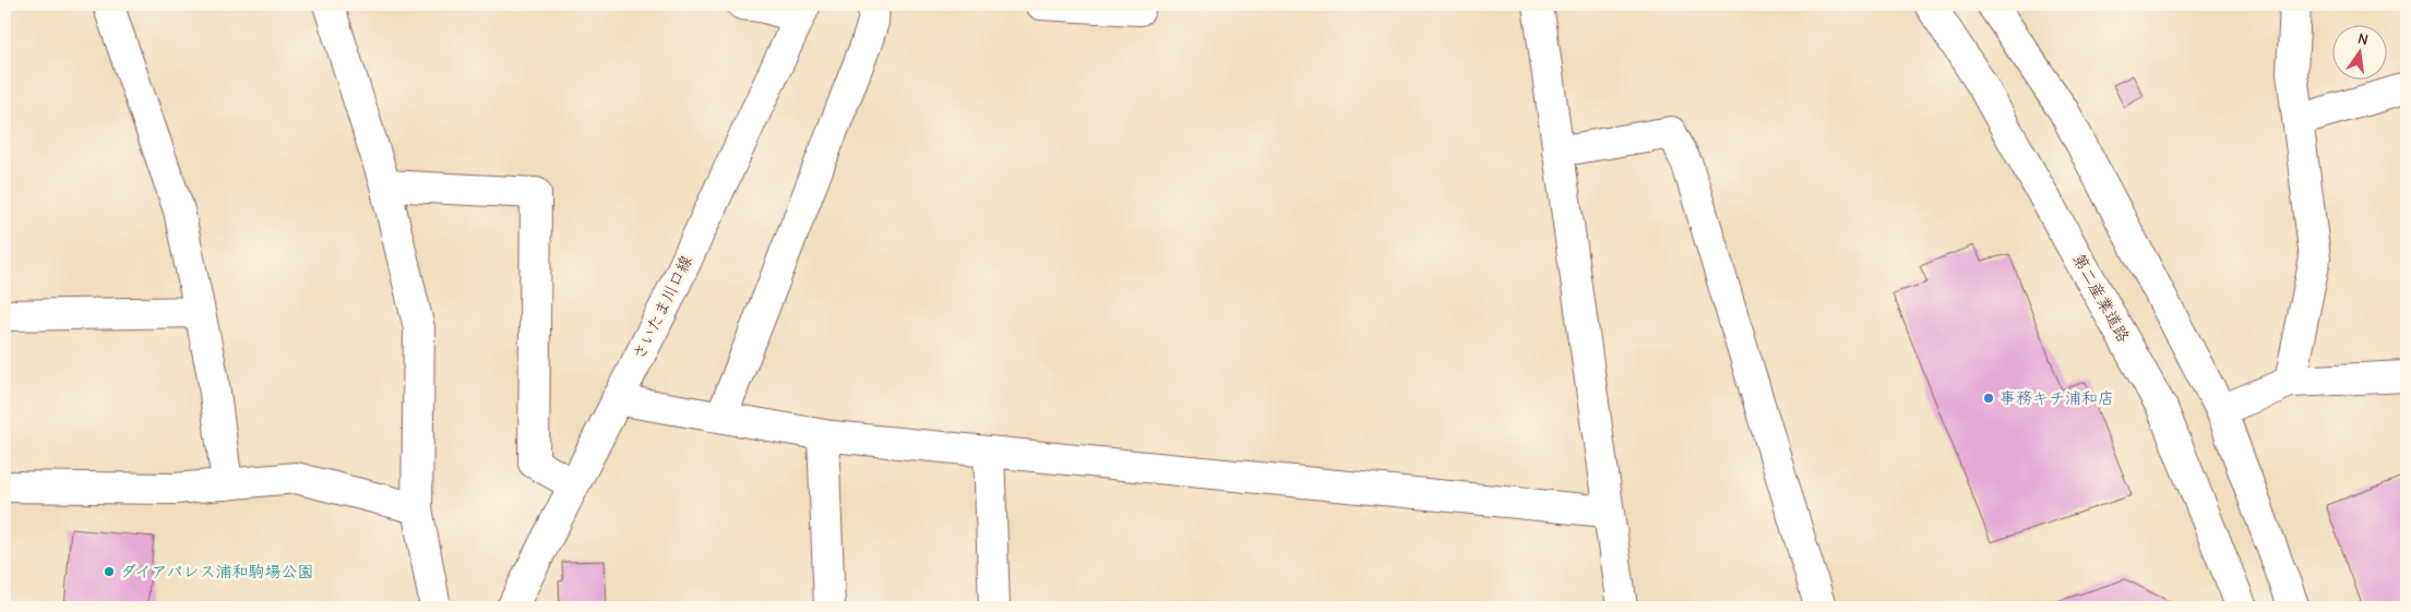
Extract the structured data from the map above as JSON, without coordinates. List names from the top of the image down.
{
  "streets": {
    "street": ["第二産業道路", "さいたま川口線"]
  },
  "places": ["事務キチ浦和店", "ダイアパレス浦和駒場公園"],
  "north": "top"
}
